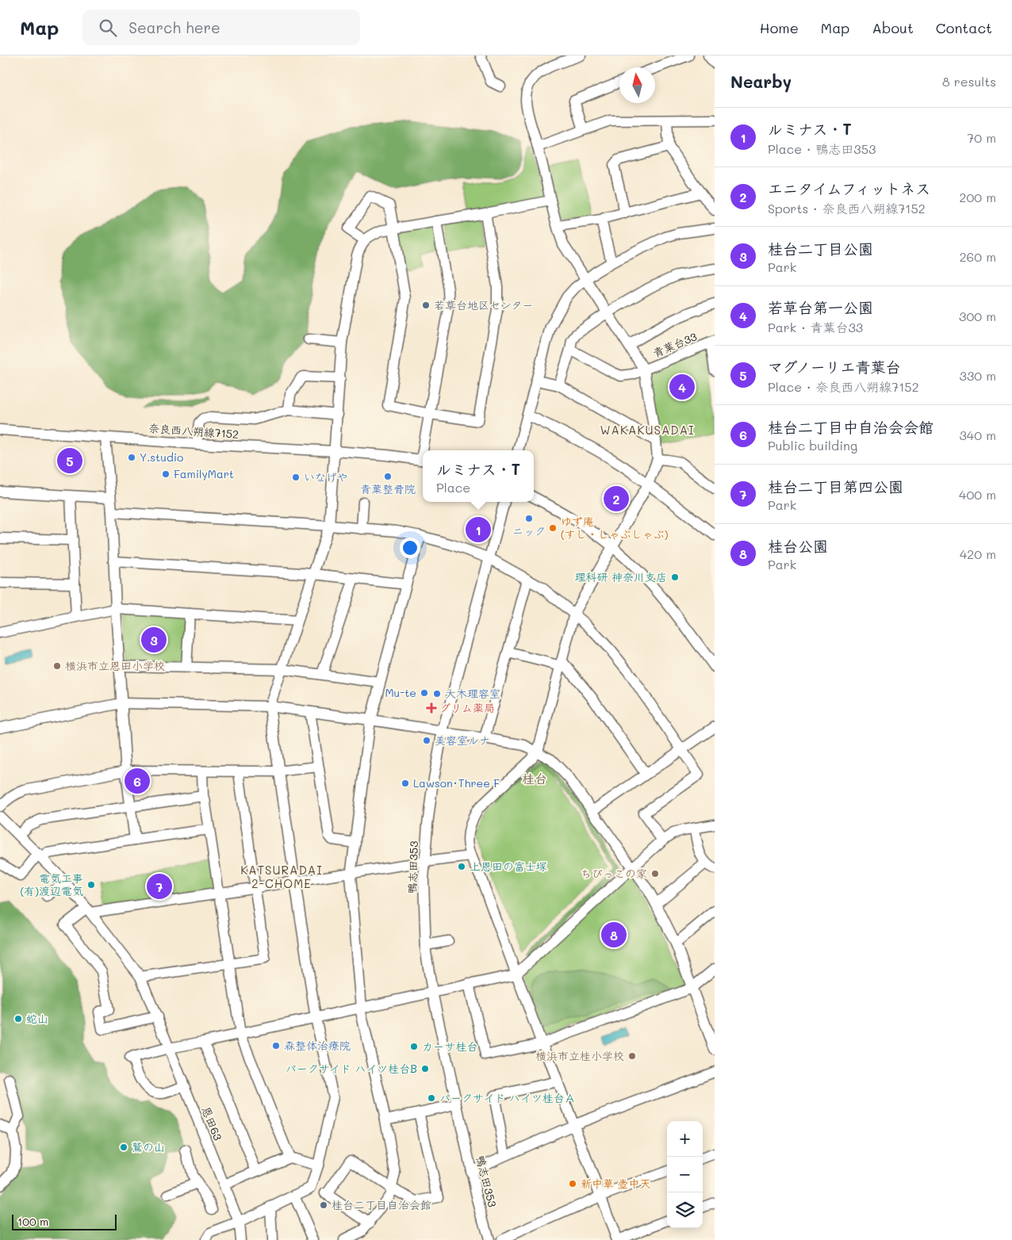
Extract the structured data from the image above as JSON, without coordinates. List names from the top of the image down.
{
  "streets": {
    "street": [
      "青葉台33",
      "奈良西八朔線7152",
      "鴨志田353",
      "恩田63"
    ]
  },
  "districts": ["WAKAKUSADAI", "桂台", "KATSURADAI 2-CHOME"],
  "places": {
    "other": [
      "若草台地区センター",
      "Y.studio",
      "FamilyMart",
      "青葉整骨院",
      "いなげや",
      "ニック",
      "ゆず庵 (すし・しゃぶしゃぶ)",
      "理科研 神奈川支店",
      "横浜市立恩田小学校",
      "Mu-te",
      "大木理容室",
      "美容室ルナ",
      "Lawson･Three F",
      "上恩田の富士塚",
      "ちびっこの家",
      "電気工事 (有)渡辺電気",
      "蛇山",
      "森整体治療院",
      "カーサ桂台",
      "横浜市立桂小学校",
      "パークサイド ハイツ桂台B",
      "パークサイド ハイツ桂台Ａ",
      "鷲の山",
      "新中華 壺中天",
      "桂台二丁目自治会館"
    ],
    "health": ["グリム薬局"]
  },
  "scale_bar": "100 m",
  "north": "top",
  "page": {
    "header": "Map",
    "search": "Search here",
    "nav": [
      "Home",
      "Map",
      "About",
      "Contact"
    ],
    "heading": ["Nearby", "8 results"],
    "list": [
      {
        "mark": "1",
        "name": "ルミナス・T",
        "note": "Place · 鴨志田353",
        "value": "70 m"
      },
      {
        "mark": "2",
        "name": "エニタイムフィットネス",
        "note": "Sports · 奈良西八朔線7152",
        "value": "200 m"
      },
      {
        "mark": "3",
        "name": "桂台二丁目公園",
        "note": "Park",
        "value": "260 m"
      },
      {
        "mark": "4",
        "name": "若草台第一公園",
        "note": "Park · 青葉台33",
        "value": "300 m"
      },
      {
        "mark": "5",
        "name": "マグノーリエ青葉台",
        "note": "Place · 奈良西八朔線7152",
        "value": "330 m"
      },
      {
        "mark": "6",
        "name": "桂台二丁目中自治会会館",
        "note": "Public building",
        "value": "340 m"
      },
      {
        "mark": "7",
        "name": "桂台二丁目第四公園",
        "note": "Park",
        "value": "400 m"
      },
      {
        "mark": "8",
        "name": "桂台公園",
        "note": "Park",
        "value": "420 m"
      }
    ],
    "pins": [
      "4",
      "5",
      "2",
      "1",
      "3",
      "6",
      "7",
      "8"
    ],
    "popup": ["ルミナス・T", "Place"],
    "map_buttons": ["+", "−"],
    "scale": "100 m"
  }
}
